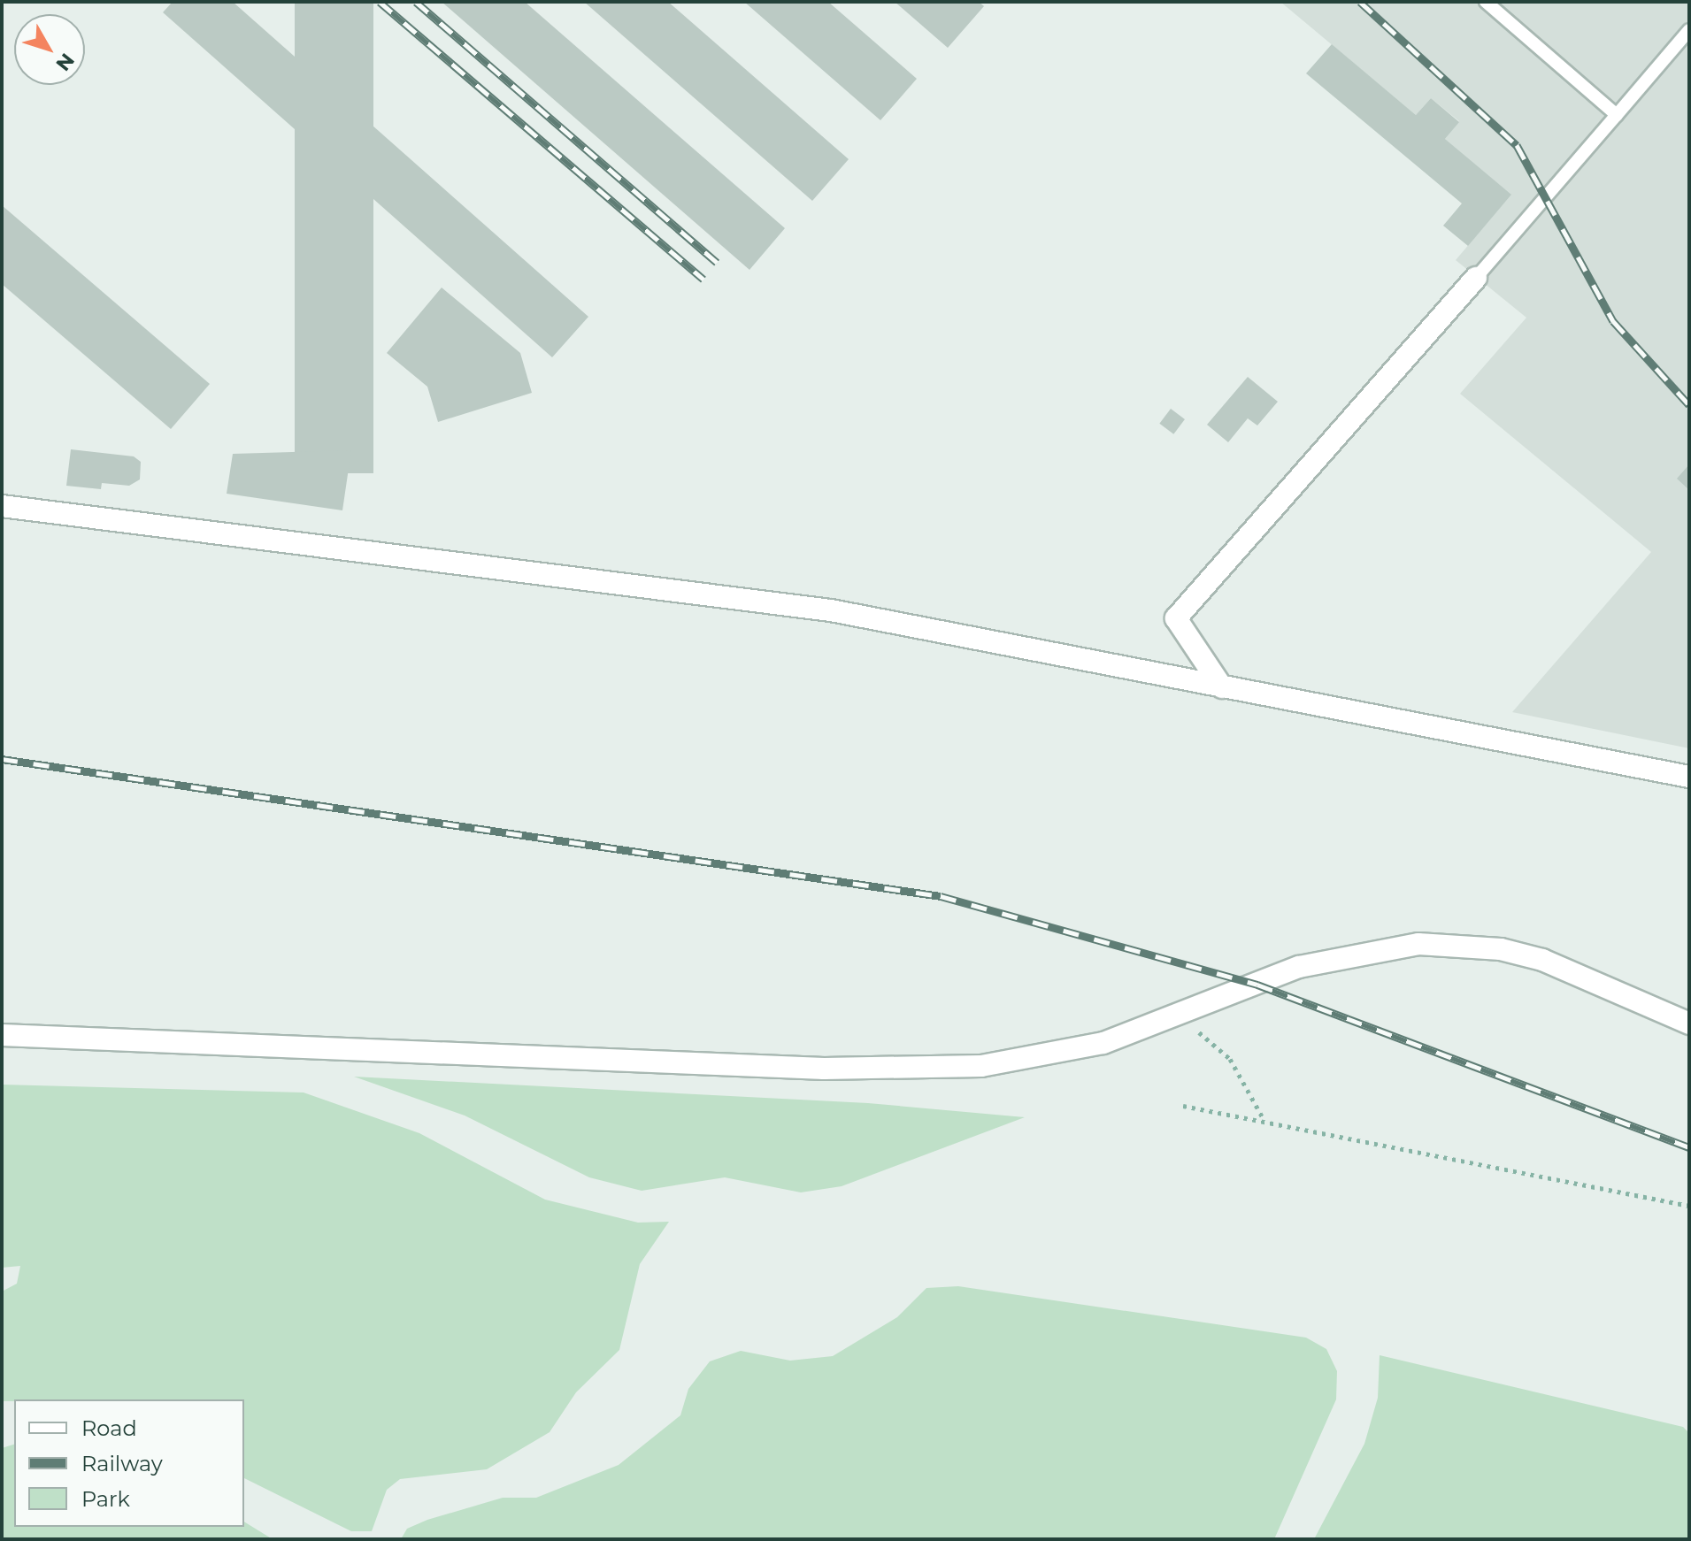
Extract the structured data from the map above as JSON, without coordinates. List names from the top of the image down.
{
  "legend": ["Road", "Railway", "Park"],
  "north": "bottom right"
}
